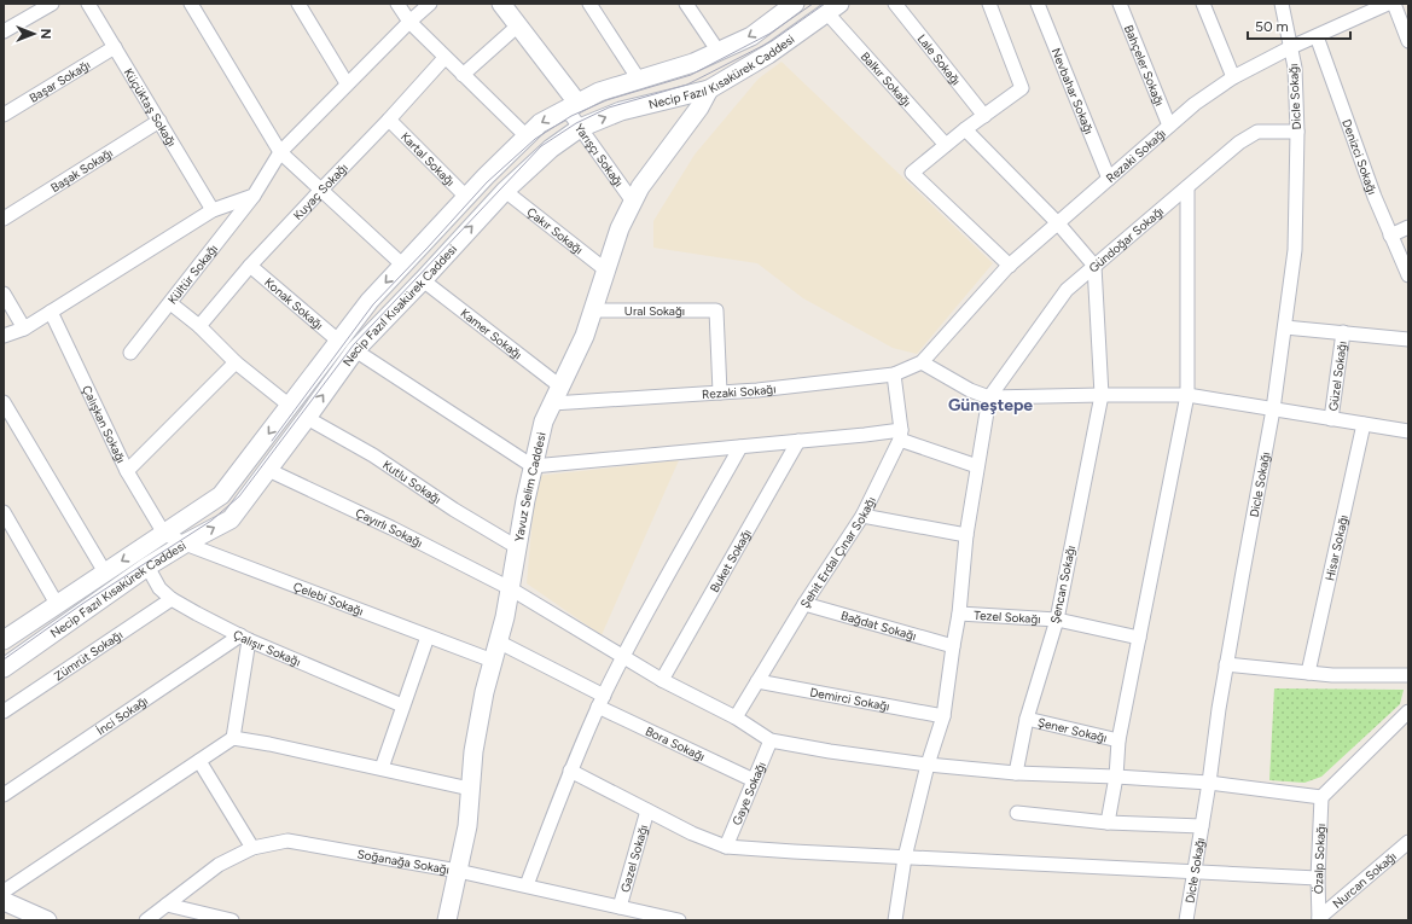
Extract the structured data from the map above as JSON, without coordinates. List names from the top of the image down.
{
  "streets": {
    "main road": ["Necip Fazıl Kısakürek Caddesi", "Yavuz Selim Caddesi"],
    "street": [
      "Lale Sokağı",
      "Bahçeler Sokağı",
      "Balkır Sokağı",
      "Başar Sokağı",
      "Nevbahar Sokağı",
      "Dicle Sokağı",
      "Küçüktaş Sokağı",
      "Yarışçı Sokağı",
      "Rezaki Sokağı",
      "Denizci Sokağı",
      "Kartal Sokağı",
      "Başak Sokağı",
      "Kuyaç Sokağı",
      "Çakır Sokağı",
      "Gündoğar Sokağı",
      "Kültür Sokağı",
      "Konak Sokağı",
      "Ural Sokağı",
      "Kamer Sokağı",
      "Güzel Sokağı",
      "Çalışkan Sokağı",
      "Kutlu Sokağı",
      "Çayırlı Sokağı",
      "Hisar Sokağı",
      "Şehit Erdal Çınar Sokağı",
      "Buket Sokağı",
      "Şencan Sokağı",
      "Çelebi Sokağı",
      "Tezel Sokağı",
      "Bağdat Sokağı",
      "Çalışır Sokağı",
      "Zümrüt Sokağı",
      "Demirci Sokağı",
      "İnci Sokağı",
      "Şener Sokağı",
      "Bora Sokağı",
      "Gaye Sokağı",
      "Gazel Sokağı",
      "Özalp Sokağı",
      "Soğanağa Sokağı",
      "Nurcan Sokağı"
    ]
  },
  "crossings": [
    ["Bahçeler Sokağı", "Rezaki Sokağı"],
    ["Necip Fazıl Kısakürek Caddesi", "Balkır Sokağı"],
    ["Necip Fazıl Kısakürek Caddesi", "Yarışçı Sokağı"],
    ["Necip Fazıl Kısakürek Caddesi", "Kartal Sokağı"],
    ["Necip Fazıl Kısakürek Caddesi", "Çakır Sokağı"],
    ["Necip Fazıl Kısakürek Caddesi", "Konak Sokağı"],
    ["Necip Fazıl Kısakürek Caddesi", "Kamer Sokağı"],
    ["Necip Fazıl Kısakürek Caddesi", "Çalışkan Sokağı"],
    ["Necip Fazıl Kısakürek Caddesi", "Kutlu Sokağı"],
    ["Necip Fazıl Kısakürek Caddesi", "Yavuz Selim Caddesi"],
    ["Necip Fazıl Kısakürek Caddesi", "Çayırlı Sokağı"],
    ["Necip Fazıl Kısakürek Caddesi", "Çelebi Sokağı"],
    ["Necip Fazıl Kısakürek Caddesi", "Çalışır Sokağı"],
    ["Başar Sokağı", "Küçüktaş Sokağı"],
    ["Nevbahar Sokağı", "Rezaki Sokağı"],
    ["Dicle Sokağı", "Rezaki Sokağı"],
    ["Dicle Sokağı", "Gündoğar Sokağı"],
    ["Küçüktaş Sokağı", "Başak Sokağı"],
    ["Yarışçı Sokağı", "Yavuz Selim Caddesi"],
    ["Rezaki Sokağı", "Denizci Sokağı"],
    ["Rezaki Sokağı", "Ural Sokağı"],
    ["Rezaki Sokağı", "Yavuz Selim Caddesi"],
    ["Kartal Sokağı", "Kuyaç Sokağı"],
    ["Kuyaç Sokağı", "Konak Sokağı"],
    ["Çakır Sokağı", "Yavuz Selim Caddesi"],
    ["Gündoğar Sokağı", "Şencan Sokağı"],
    ["Ural Sokağı", "Yavuz Selim Caddesi"],
    ["Kamer Sokağı", "Yavuz Selim Caddesi"],
    ["Çalışkan Sokağı", "Çelebi Sokağı"],
    ["Kutlu Sokağı", "Yavuz Selim Caddesi"],
    ["Yavuz Selim Caddesi", "Çayırlı Sokağı"],
    ["Yavuz Selim Caddesi", "Çelebi Sokağı"],
    ["Yavuz Selim Caddesi", "Bora Sokağı"],
    ["Yavuz Selim Caddesi", "Soğanağa Sokağı"],
    ["Çayırlı Sokağı", "Şehit Erdal Çınar Sokağı"],
    ["Çayırlı Sokağı", "Buket Sokağı"],
    ["Çayırlı Sokağı", "Gaye Sokağı"],
    ["Şehit Erdal Çınar Sokağı", "Bağdat Sokağı"],
    ["Şehit Erdal Çınar Sokağı", "Demirci Sokağı"],
    ["Şencan Sokağı", "Tezel Sokağı"],
    ["Şencan Sokağı", "Şener Sokağı"],
    ["Çalışır Sokağı", "Zümrüt Sokağı"],
    ["Çalışır Sokağı", "İnci Sokağı"],
    ["Bora Sokağı", "Gaye Sokağı"],
    ["Gazel Sokağı", "Soğanağa Sokağı"],
    ["Özalp Sokağı", "Nurcan Sokağı"]
  ],
  "districts": ["Güneştepe"],
  "scale_bar": "50 m",
  "north": "right"
}
